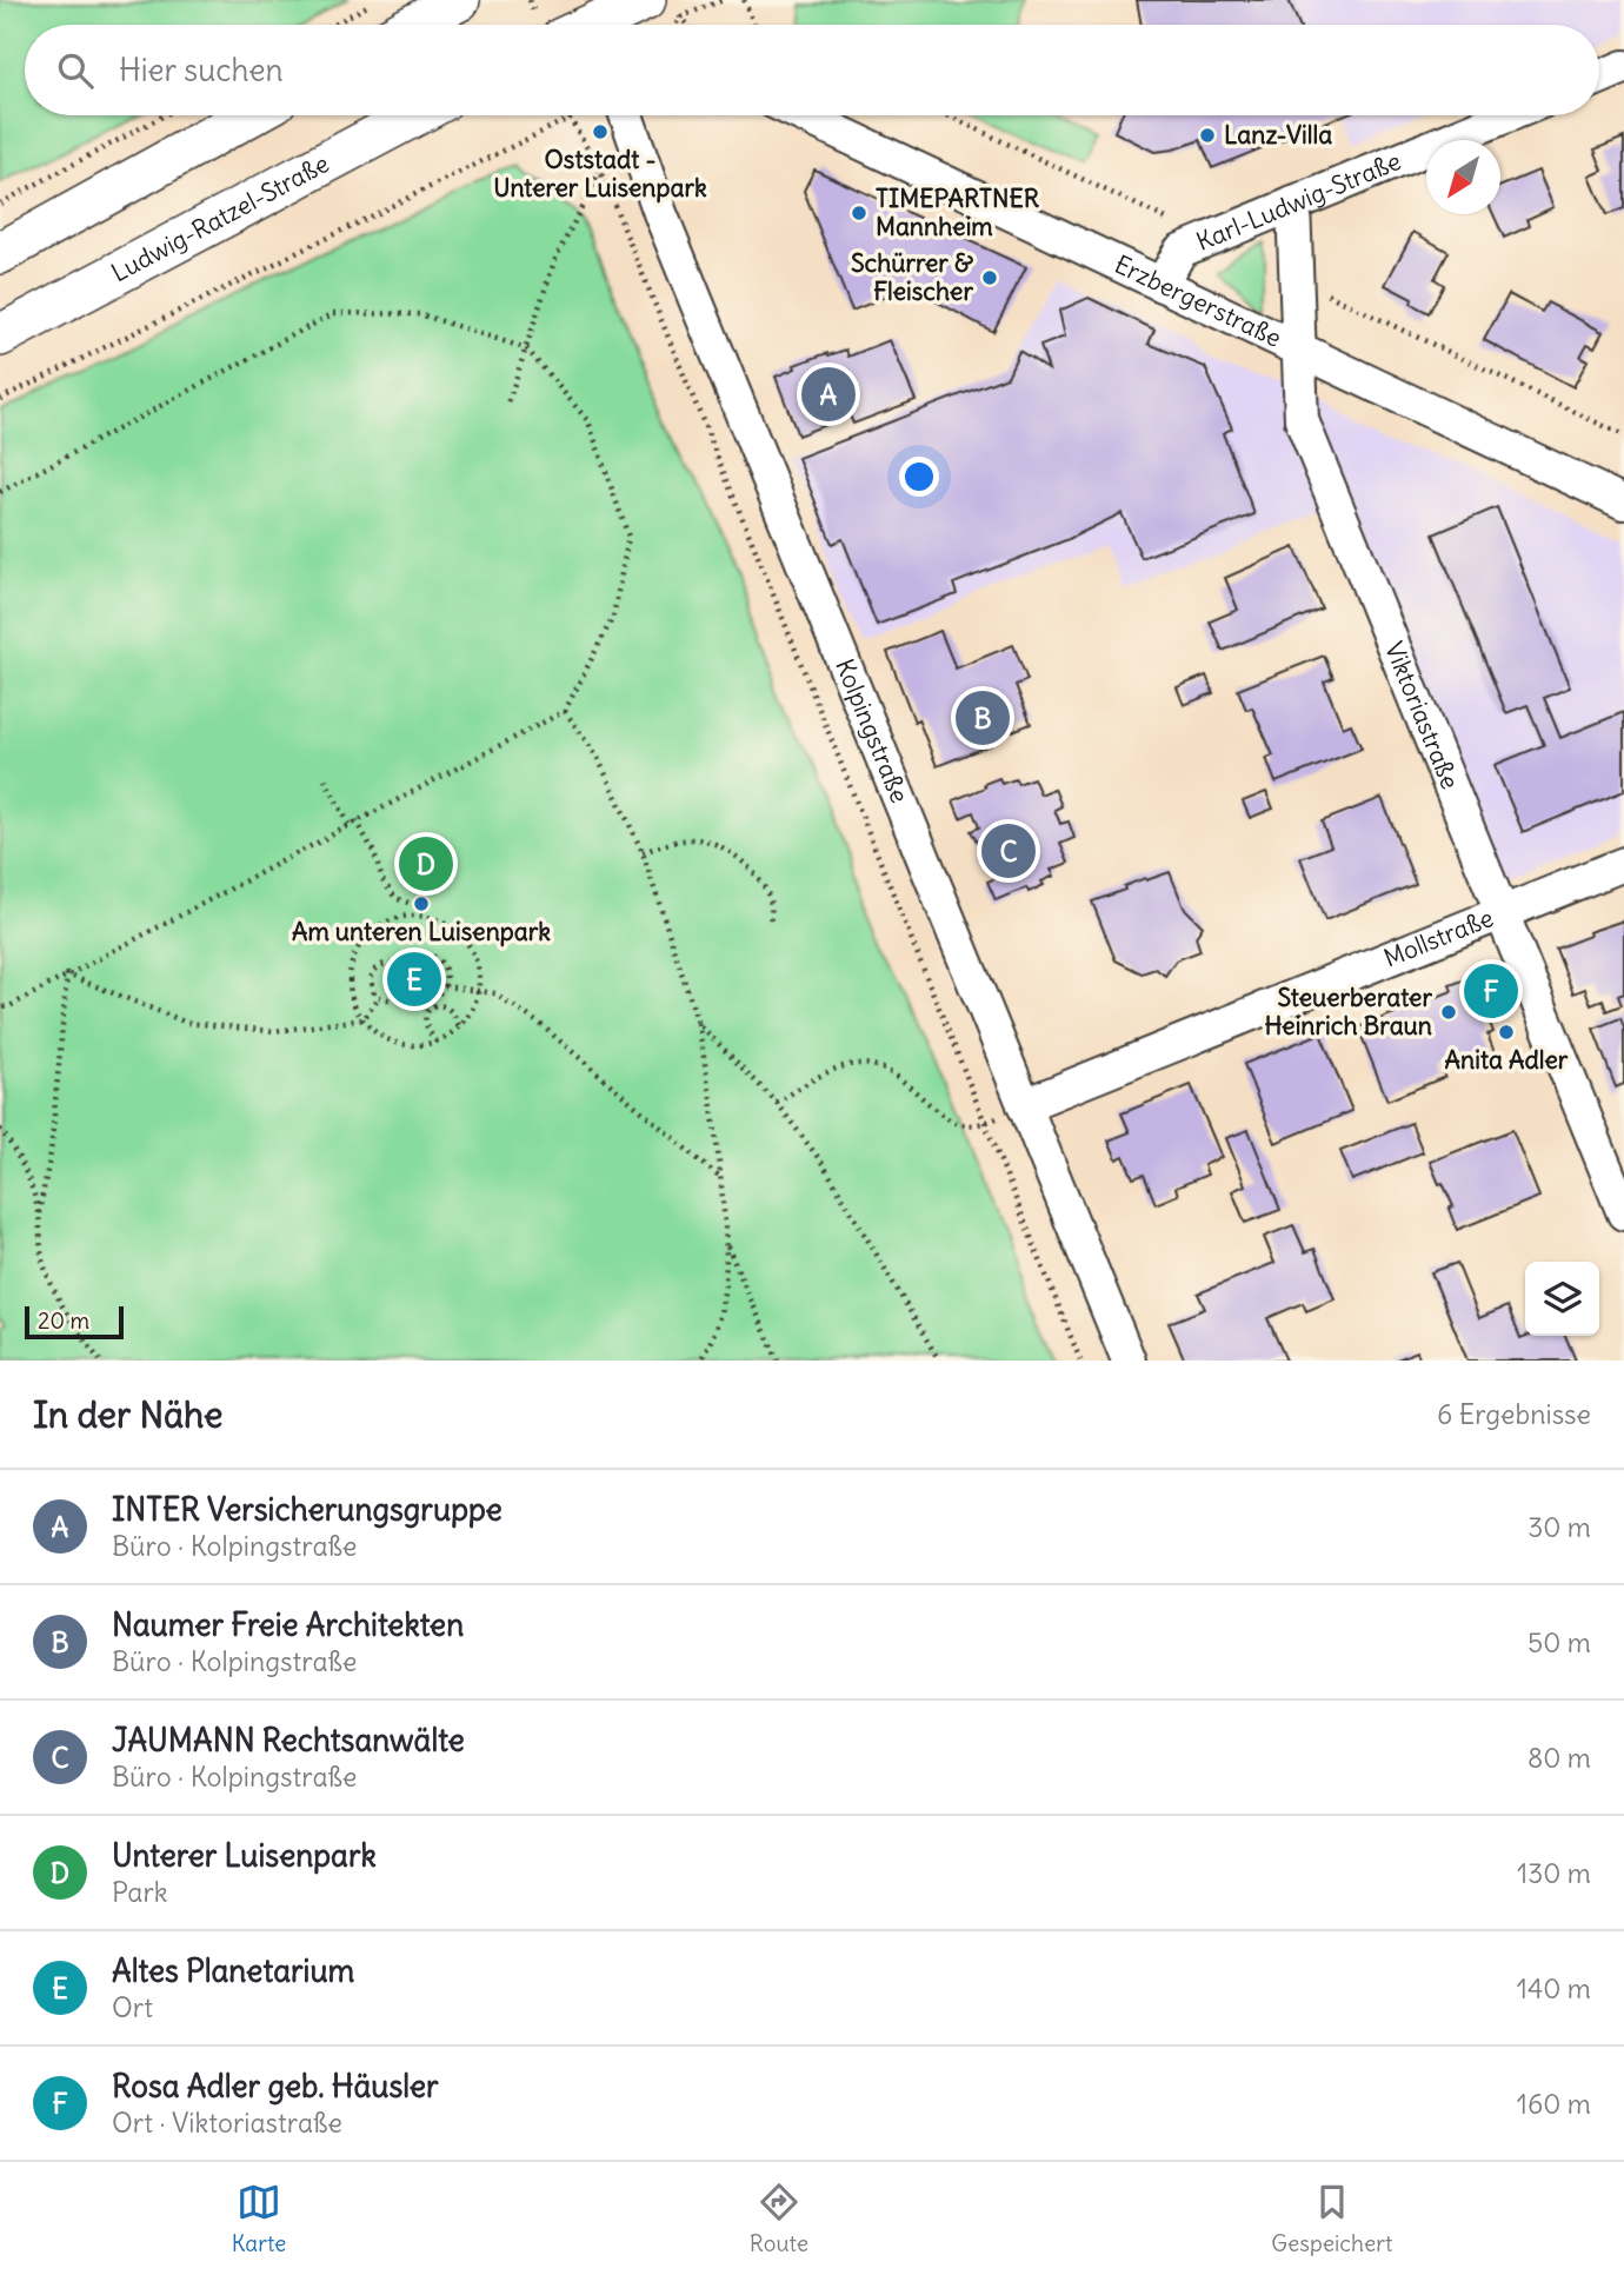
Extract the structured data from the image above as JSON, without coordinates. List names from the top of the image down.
{
  "streets": {
    "street": [
      "Karl-Ludwig-Straße",
      "Ludwig-Ratzel-Straße",
      "Erzbergerstraße",
      "Viktoriastraße",
      "Kolpingstraße",
      "Mollstraße"
    ]
  },
  "crossings": [
    ["Karl-Ludwig-Straße", "Erzbergerstraße"],
    ["Karl-Ludwig-Straße", "Viktoriastraße"],
    ["Erzbergerstraße", "Viktoriastraße"],
    ["Viktoriastraße", "Mollstraße"],
    ["Kolpingstraße", "Mollstraße"]
  ],
  "places": [
    "Oststadt - Unterer Luisenpark",
    "Lanz-Villa",
    "TIMEPARTNER Mannheim",
    "Schürrer & Fleischer",
    "Am unteren Luisenpark",
    "Steuerberater Heinrich Braun",
    "Anita Adler"
  ],
  "scale_bar": "20 m",
  "north": "bottom left",
  "page": {
    "search": "Hier suchen",
    "pins": [
      "A",
      "B",
      "C",
      "D",
      "E",
      "F"
    ],
    "scale": "20 m",
    "heading": ["In der Nähe", "6 Ergebnisse"],
    "list": [
      {
        "mark": "A",
        "name": "INTER Versicherungsgruppe",
        "note": "Büro · Kolpingstraße",
        "value": "30 m"
      },
      {
        "mark": "B",
        "name": "Naumer Freie Architekten",
        "note": "Büro · Kolpingstraße",
        "value": "50 m"
      },
      {
        "mark": "C",
        "name": "JAUMANN Rechtsanwälte",
        "note": "Büro · Kolpingstraße",
        "value": "80 m"
      },
      {
        "mark": "D",
        "name": "Unterer Luisenpark",
        "note": "Park",
        "value": "130 m"
      },
      {
        "mark": "E",
        "name": "Altes Planetarium",
        "note": "Ort",
        "value": "140 m"
      },
      {
        "mark": "F",
        "name": "Rosa Adler geb. Häusler",
        "note": "Ort · Viktoriastraße",
        "value": "160 m"
      }
    ],
    "nav": ["Karte", "Route", "Gespeichert"]
  }
}
